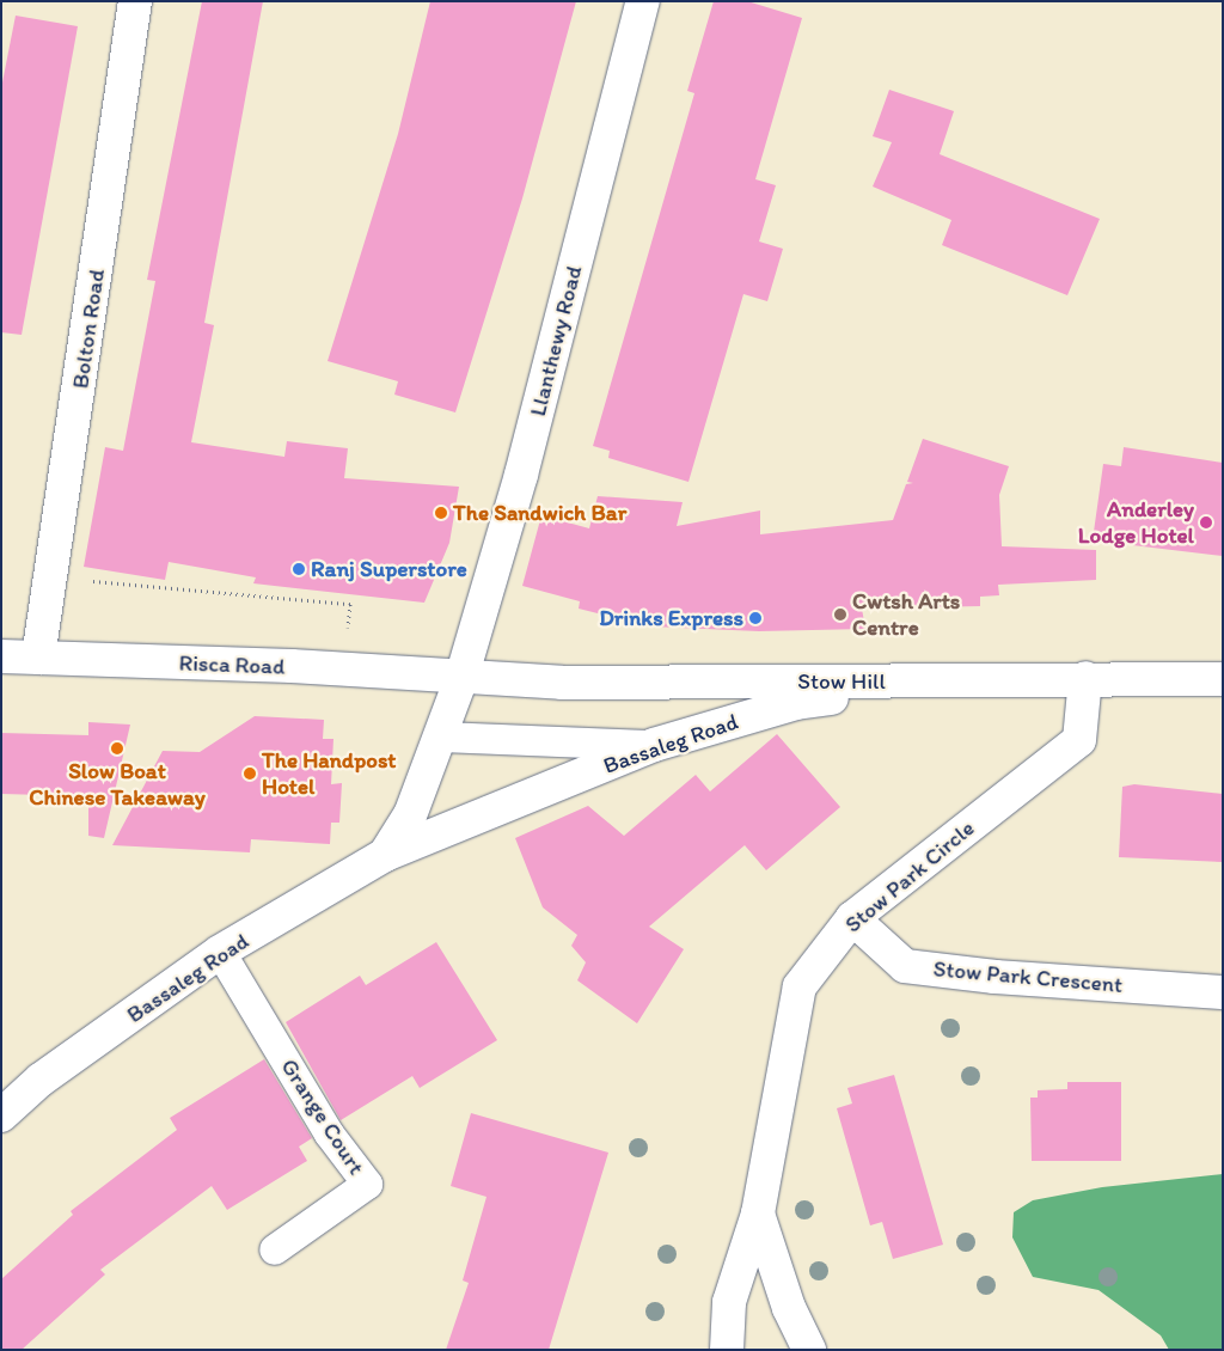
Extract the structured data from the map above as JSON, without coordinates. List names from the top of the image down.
{
  "streets": {
    "street": [
      "Bolton Road",
      "Llanthewy Road",
      "Risca Road",
      "Stow Hill",
      "Bassaleg Road",
      "Stow Park Circle",
      "Stow Park Crescent"
    ],
    "lane": ["Grange Court"]
  },
  "crossings": [
    ["Bolton Road", "Risca Road"],
    ["Llanthewy Road", "Risca Road"],
    ["Llanthewy Road", "Stow Hill"],
    ["Llanthewy Road", "Bassaleg Road"],
    ["Risca Road", "Stow Hill"],
    ["Risca Road", "Bassaleg Road"],
    ["Stow Hill", "Bassaleg Road"],
    ["Stow Hill", "Stow Park Circle"],
    ["Bassaleg Road", "Grange Court"],
    ["Stow Park Circle", "Stow Park Crescent"]
  ],
  "places": [
    "The Sandwich Bar",
    "Anderley Lodge Hotel",
    "Ranj Superstore",
    "Cwtsh Arts Centre",
    "Drinks Express",
    "Slow Boat Chinese Takeaway",
    "The Handpost Hotel"
  ]
}
